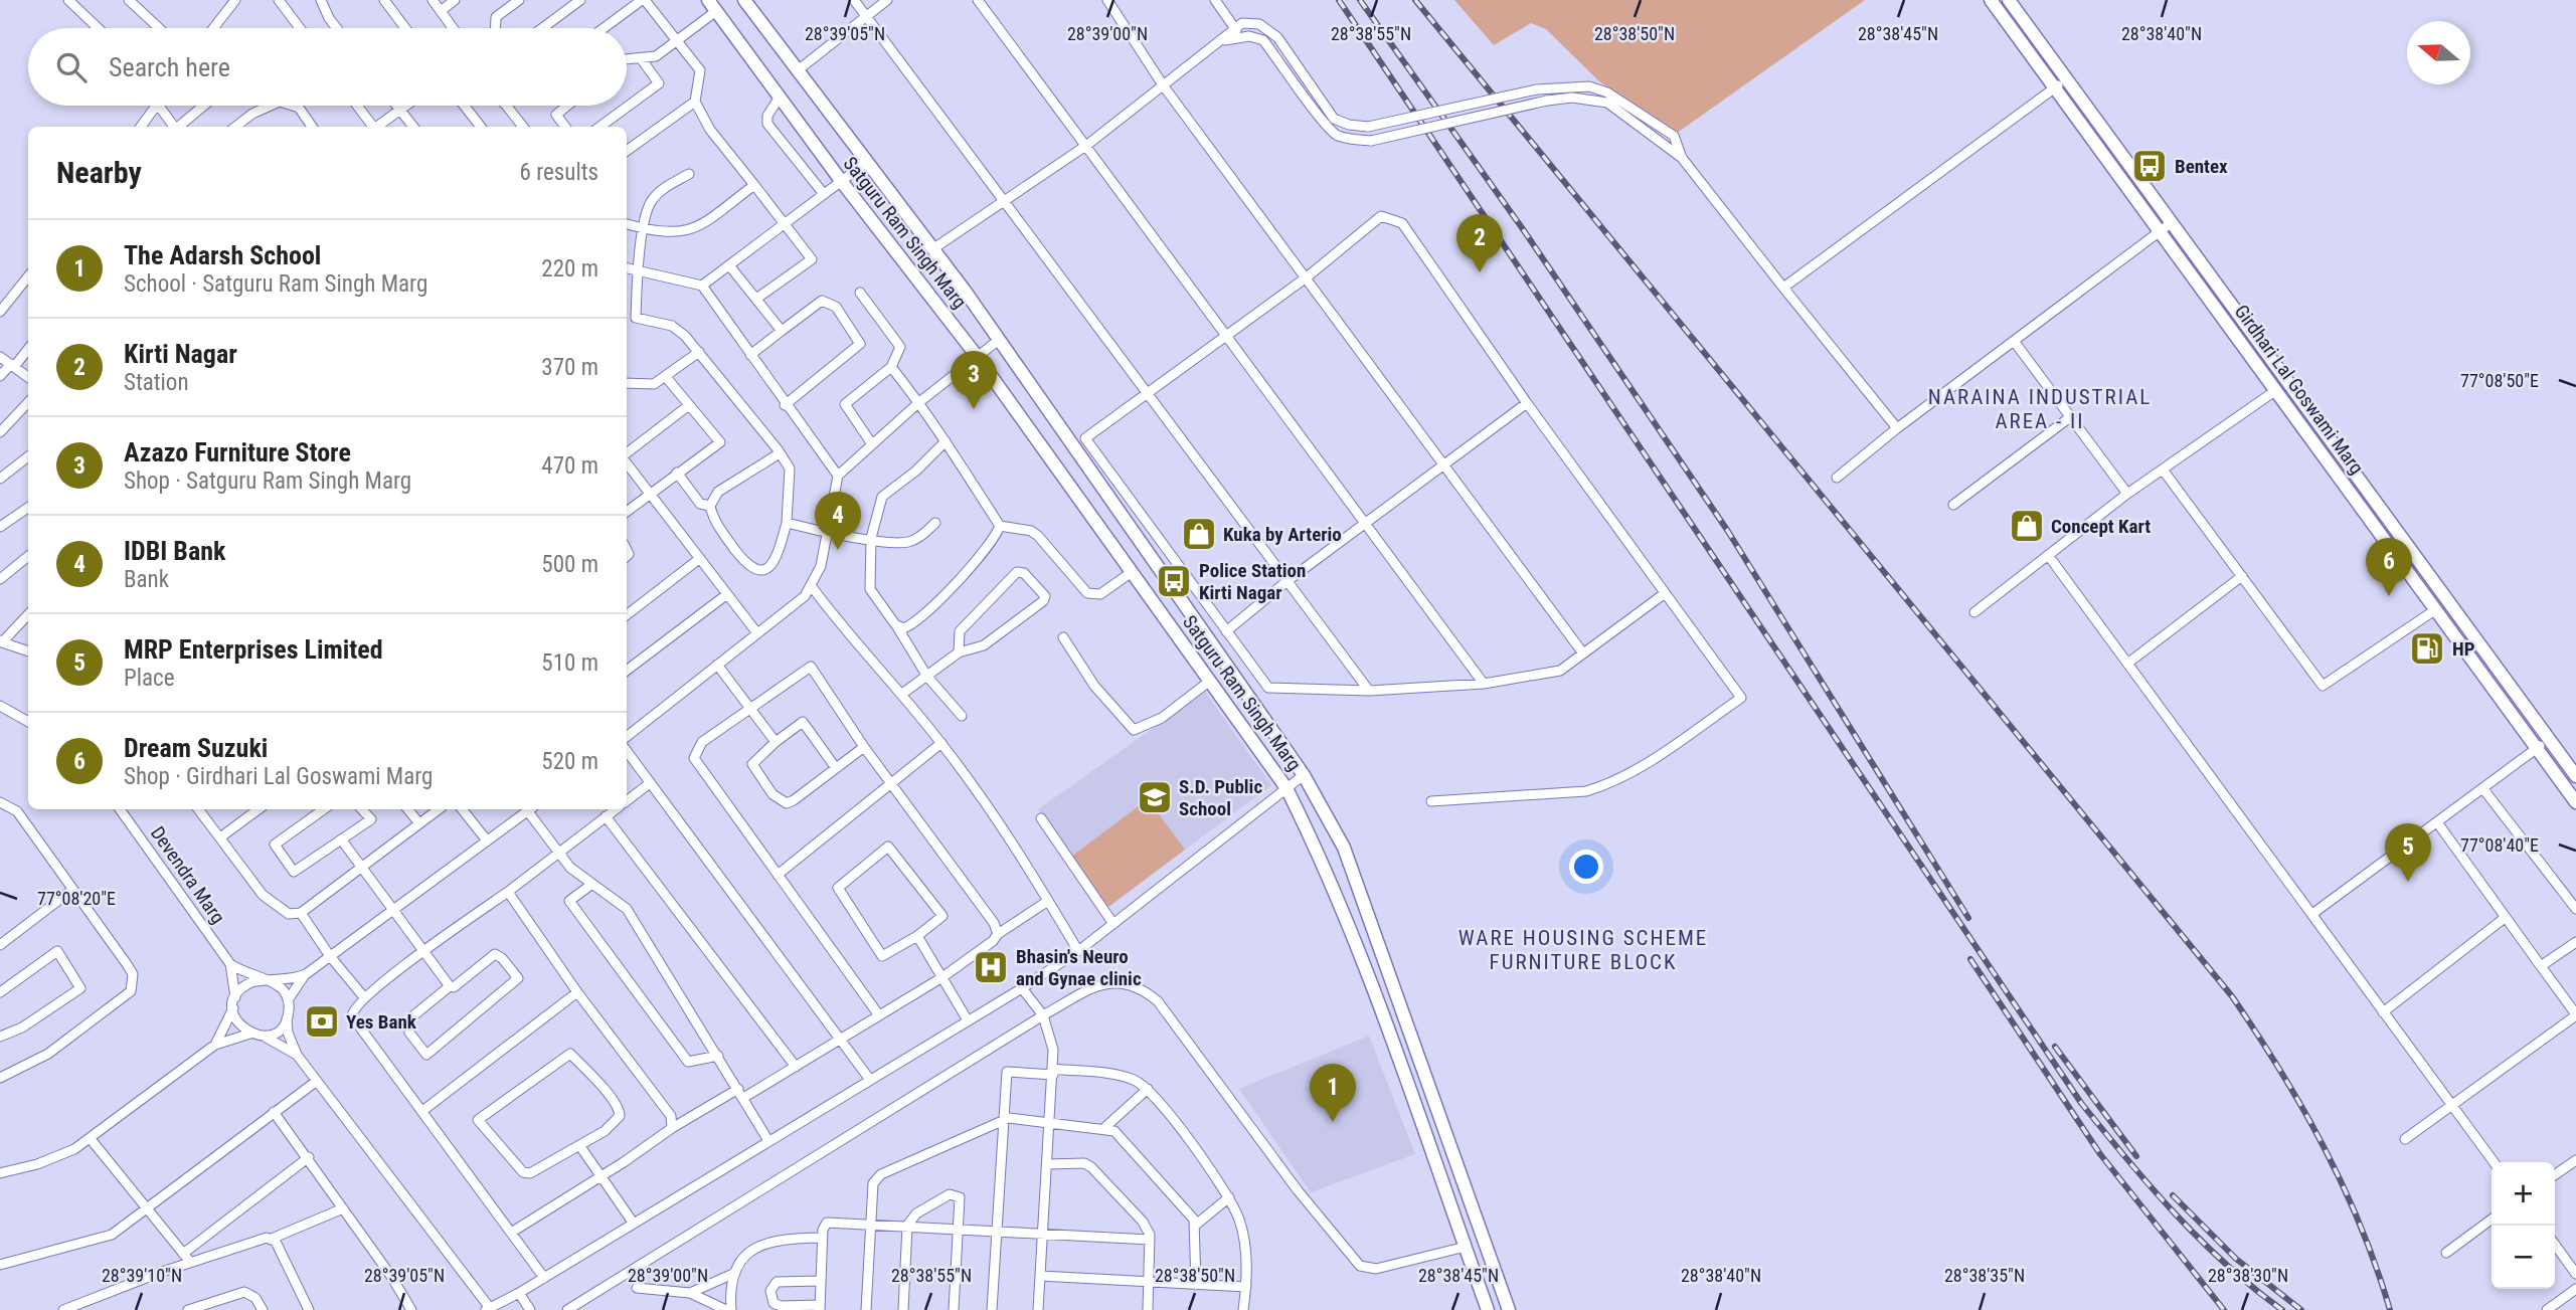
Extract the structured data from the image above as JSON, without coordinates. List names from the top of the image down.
{
  "streets": {
    "main road": ["Satguru Ram Singh Marg", "Girdhari Lal Goswami Marg"],
    "street": ["Devendra Marg"]
  },
  "districts": ["NARAINA INDUSTRIAL AREA - II", "WARE HOUSING SCHEME FURNITURE BLOCK"],
  "places": {
    "bus stop": ["Bentex", "Police Station Kirti Nagar"],
    "shop": ["Concept Kart", "Kuka by Arterio"],
    "fuel station": ["HP"],
    "school or university": ["S.D. Public School"],
    "hospital": ["Bhasin's Neuro and Gynae clinic"],
    "bank": ["Yes Bank"]
  },
  "north": "left",
  "page": {
    "search": "Search here",
    "heading": ["Nearby", "6 results"],
    "pins": [
      "2",
      "3",
      "4",
      "6",
      "5",
      "1"
    ],
    "list": [
      {
        "mark": "1",
        "name": "The Adarsh School",
        "note": "School · Satguru Ram Singh Marg",
        "value": "220 m"
      },
      {
        "mark": "2",
        "name": "Kirti Nagar",
        "note": "Station",
        "value": "370 m"
      },
      {
        "mark": "3",
        "name": "Azazo Furniture Store",
        "note": "Shop · Satguru Ram Singh Marg",
        "value": "470 m"
      },
      {
        "mark": "4",
        "name": "IDBI Bank",
        "note": "Bank",
        "value": "500 m"
      },
      {
        "mark": "5",
        "name": "MRP Enterprises Limited",
        "note": "Place",
        "value": "510 m"
      },
      {
        "mark": "6",
        "name": "Dream Suzuki",
        "note": "Shop · Girdhari Lal Goswami Marg",
        "value": "520 m"
      }
    ],
    "map_buttons": ["+", "−"]
  },
  "coordinates": [
    "28°39'05\"N",
    "28°39'00\"N",
    "28°38'55\"N",
    "28°38'50\"N",
    "28°38'45\"N",
    "28°38'40\"N",
    "77°08'50\"E",
    "77°08'40\"E",
    "77°08'20\"E",
    "28°39'10\"N",
    "28°38'35\"N",
    "28°38'30\"N"
  ]
}
